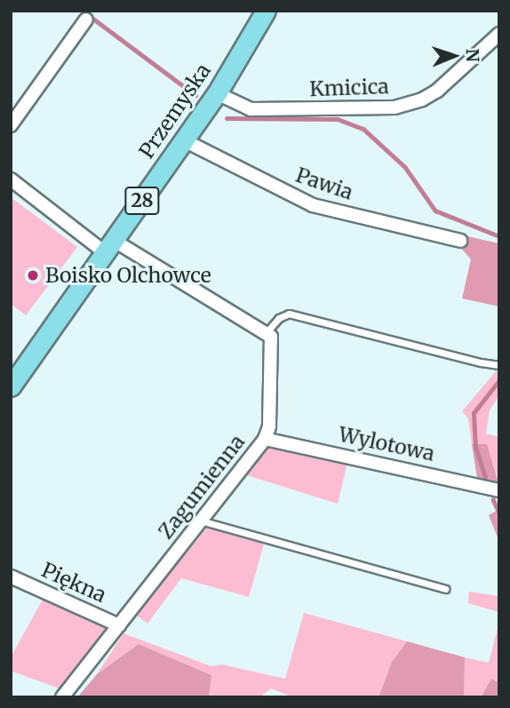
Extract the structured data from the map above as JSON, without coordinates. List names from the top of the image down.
{
  "streets": {
    "main road": ["Przemyska", "28"],
    "street": [
      "Kmicica",
      "Pawia",
      "Wylotowa",
      "Zagumienna",
      "Piękna"
    ]
  },
  "crossings": [
    ["Kmicica", "Przemyska"],
    ["Przemyska", "Pawia"],
    ["Wylotowa", "Zagumienna"],
    ["Zagumienna", "Piękna"]
  ],
  "places": ["Boisko Olchowce"],
  "north": "right"
}
